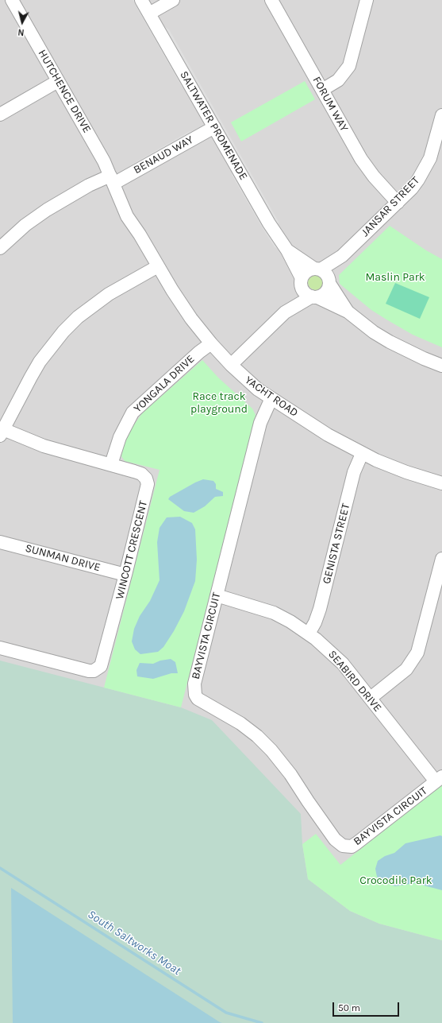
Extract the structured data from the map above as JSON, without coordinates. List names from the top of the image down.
{
  "streets": {
    "street": [
      "HUTCHENCE DRIVE",
      "FORUM WAY",
      "SALTWATER PROMENADE",
      "BENAUD WAY",
      "JANSAR STREET",
      "YONGALA DRIVE",
      "YACHT ROAD",
      "GENISTA STREET",
      "WINCOTT CRESCENT",
      "SUNMAN DRIVE",
      "BAYVISTA CIRCUIT",
      "SEABIRD DRIVE"
    ]
  },
  "crossings": [
    ["HUTCHENCE DRIVE", "BENAUD WAY"],
    ["HUTCHENCE DRIVE", "YACHT ROAD"],
    ["FORUM WAY", "JANSAR STREET"],
    ["SALTWATER PROMENADE", "BENAUD WAY"],
    ["SALTWATER PROMENADE", "JANSAR STREET"],
    ["BENAUD WAY", "YACHT ROAD"],
    ["YONGALA DRIVE", "YACHT ROAD"],
    ["YONGALA DRIVE", "WINCOTT CRESCENT"],
    ["YACHT ROAD", "GENISTA STREET"],
    ["YACHT ROAD", "BAYVISTA CIRCUIT"],
    ["GENISTA STREET", "SEABIRD DRIVE"],
    ["WINCOTT CRESCENT", "SUNMAN DRIVE"],
    ["BAYVISTA CIRCUIT", "SEABIRD DRIVE"]
  ],
  "water": ["South Saltworks Moat"],
  "parks": ["Maslin Park", "Race track playground", "Crocodile Park"],
  "scale_bar": "50 m",
  "north": "bottom"
}
